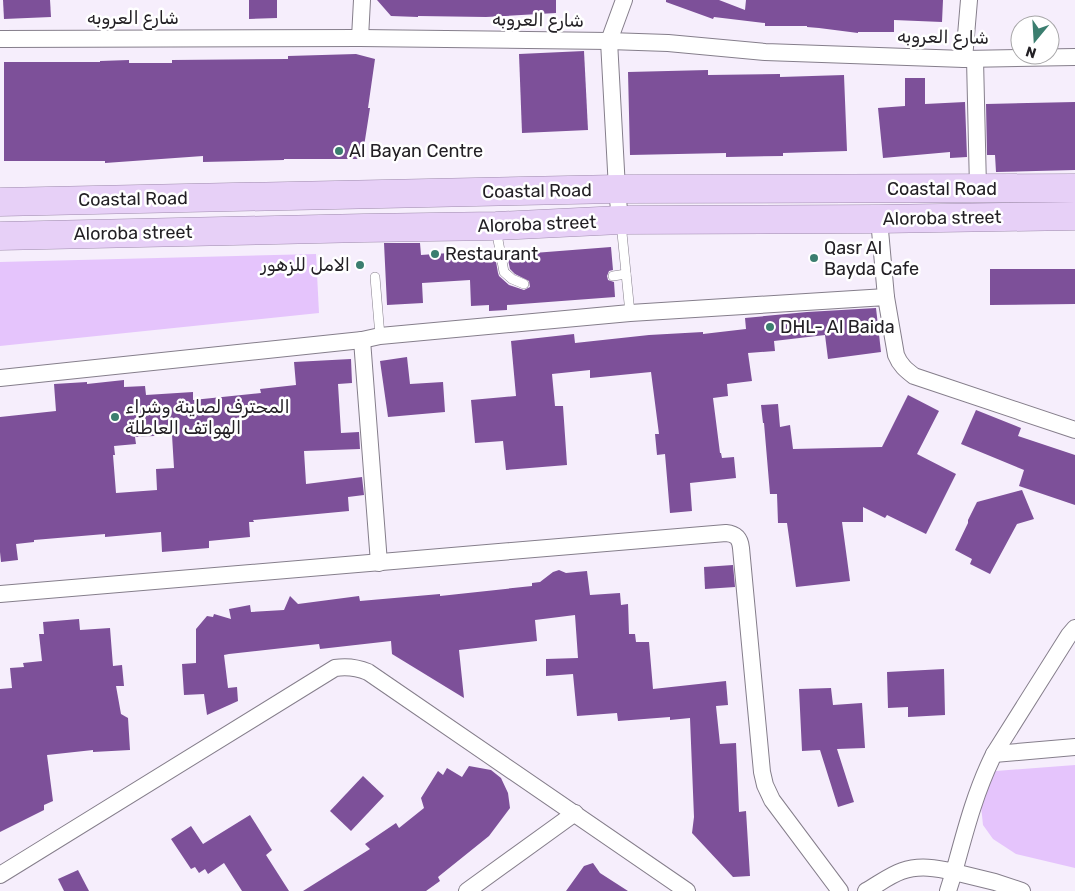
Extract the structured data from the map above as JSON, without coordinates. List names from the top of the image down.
{
  "streets": {
    "highway": ["Coastal Road", "Aloroba street"],
    "street": ["شارع العروبه"]
  },
  "places": [
    "Al Bayan Centre",
    "Restaurant",
    "Qasr Al Bayda Cafe",
    "الامل للزهور",
    "DHL- Al Baida",
    "المحترف لصاينة وشراء الهواتف العاطلة"
  ],
  "north": "bottom"
}
